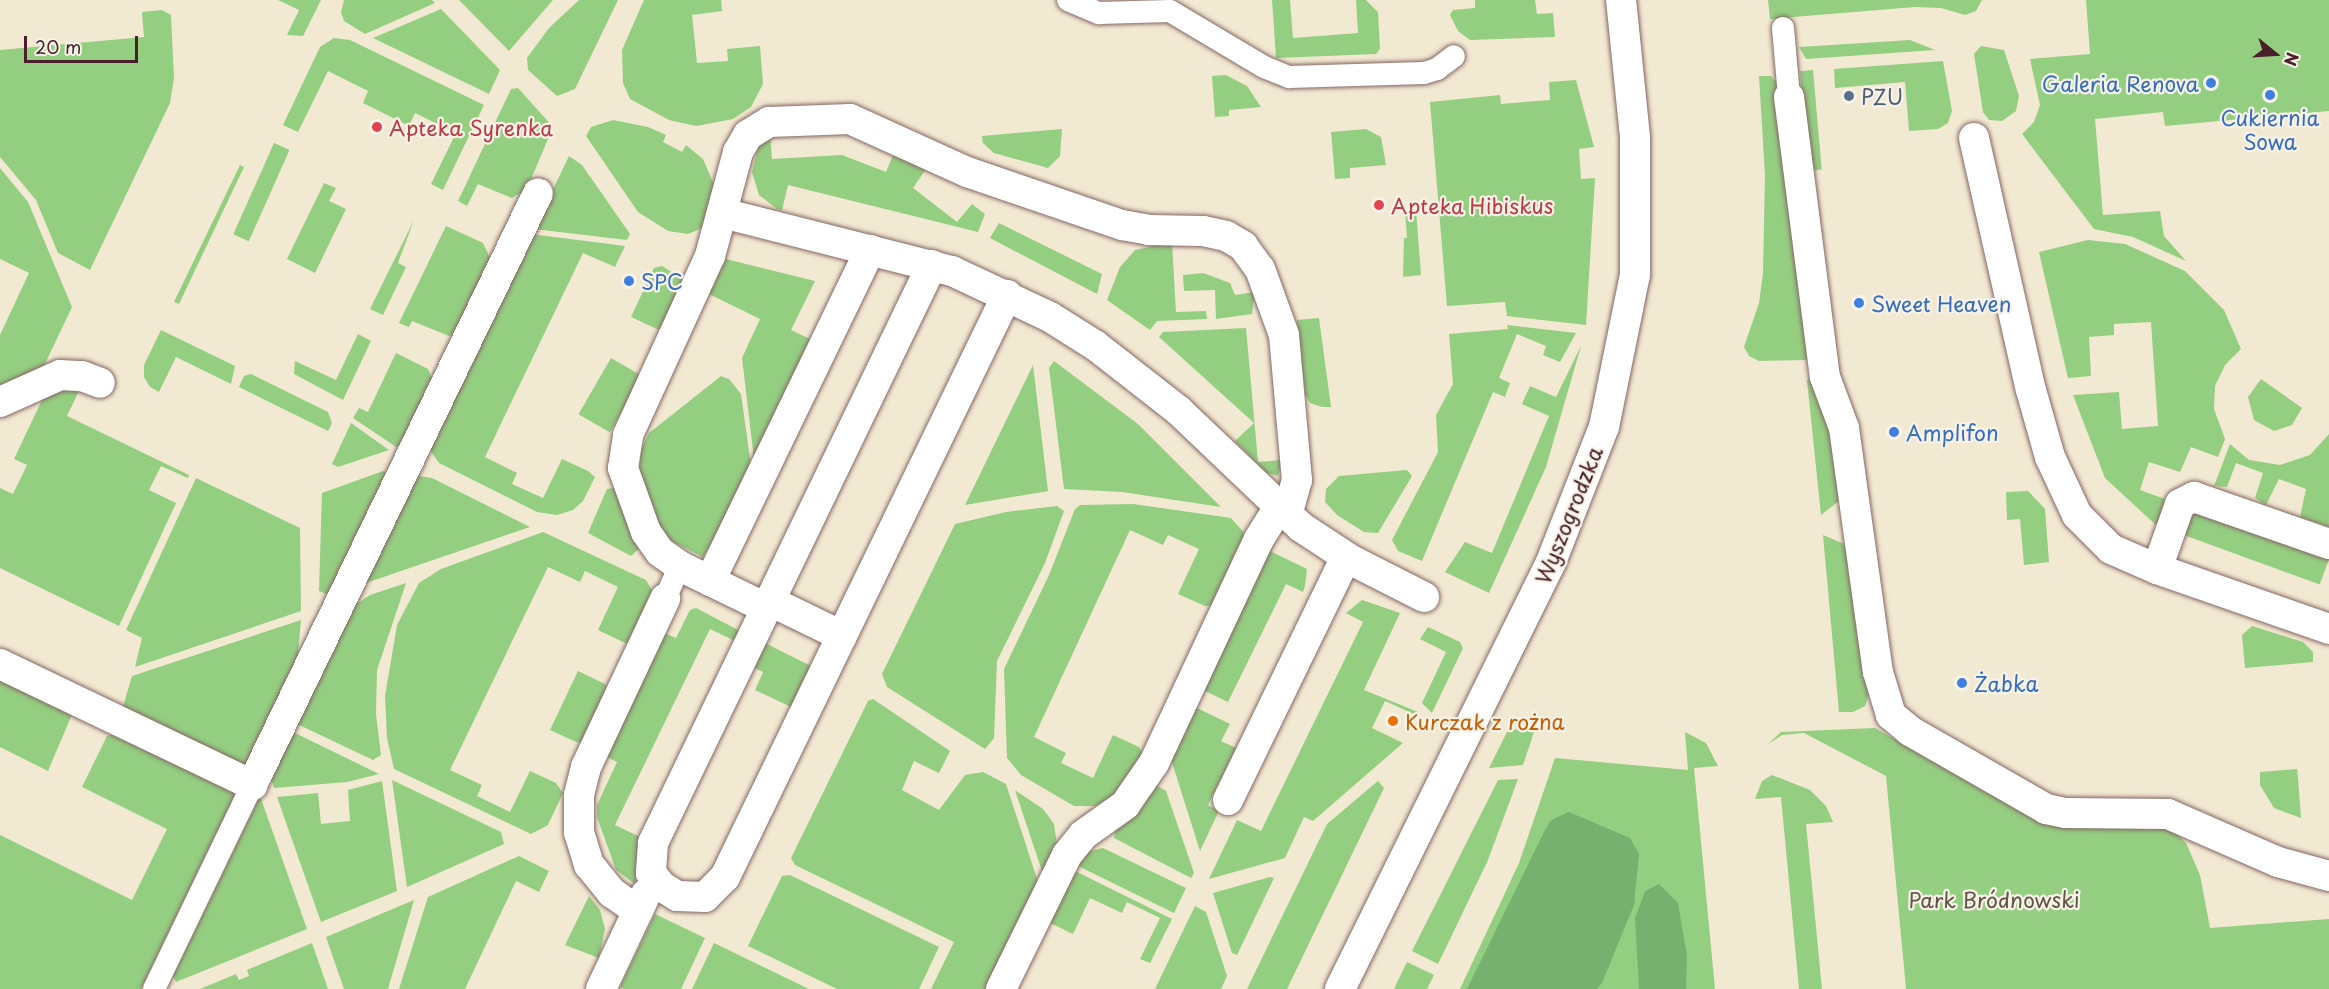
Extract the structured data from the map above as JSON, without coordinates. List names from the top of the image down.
{
  "streets": {
    "street": ["Wyszogrodzka"]
  },
  "parks": ["Park Bródnowski"],
  "places": [
    "Galeria Renova",
    "Cukiernia Sowa",
    "PZU",
    "Apteka Syrenka",
    "Apteka Hibiskus",
    "SPC",
    "Sweet Heaven",
    "Amplifon",
    "Żabka",
    "Kurczak z rożna"
  ],
  "scale_bar": "20 m",
  "north": "right"
}
